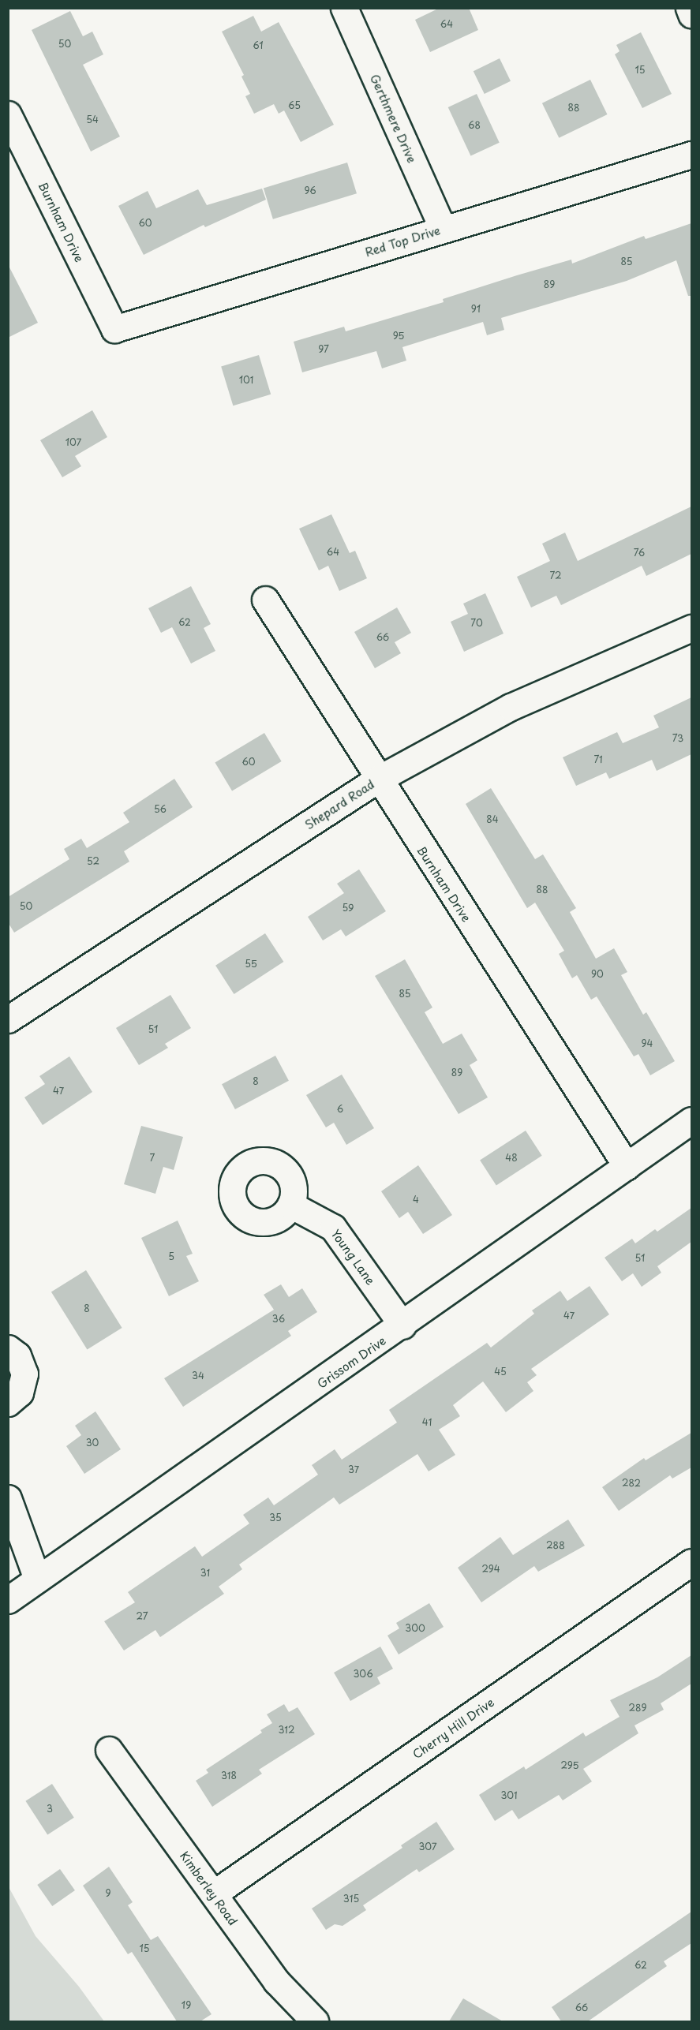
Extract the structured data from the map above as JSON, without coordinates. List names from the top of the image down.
{
  "streets": {
    "street": [
      "Gerthmere Drive",
      "Burnham Drive",
      "Red Top Drive",
      "Shepard Road",
      "Young Lane",
      "Grissom Drive",
      "Cherry Hill Drive",
      "Kimberley Road"
    ]
  },
  "crossings": [
    ["Gerthmere Drive", "Red Top Drive"],
    ["Burnham Drive", "Red Top Drive"],
    ["Burnham Drive", "Shepard Road"],
    ["Burnham Drive", "Grissom Drive"],
    ["Young Lane", "Grissom Drive"],
    ["Cherry Hill Drive", "Kimberley Road"]
  ],
  "house_numbers": [
    "64",
    "50",
    "61",
    "15",
    "65",
    "88",
    "54",
    "68",
    "96",
    "60",
    "85",
    "89",
    "91",
    "95",
    "97",
    "101",
    "107",
    "64",
    "76",
    "72",
    "62",
    "70",
    "66",
    "73",
    "71",
    "60",
    "56",
    "84",
    "52",
    "88",
    "50",
    "59",
    "55",
    "90",
    "85",
    "51",
    "94",
    "89",
    "8",
    "47",
    "6",
    "7",
    "48",
    "4",
    "5",
    "51",
    "8",
    "47",
    "36",
    "45",
    "34",
    "41",
    "30",
    "37",
    "282",
    "35",
    "288",
    "294",
    "31",
    "27",
    "300",
    "306",
    "289",
    "312",
    "295",
    "318",
    "301",
    "3",
    "307",
    "9",
    "315",
    "15",
    "62",
    "19",
    "66"
  ]
}
